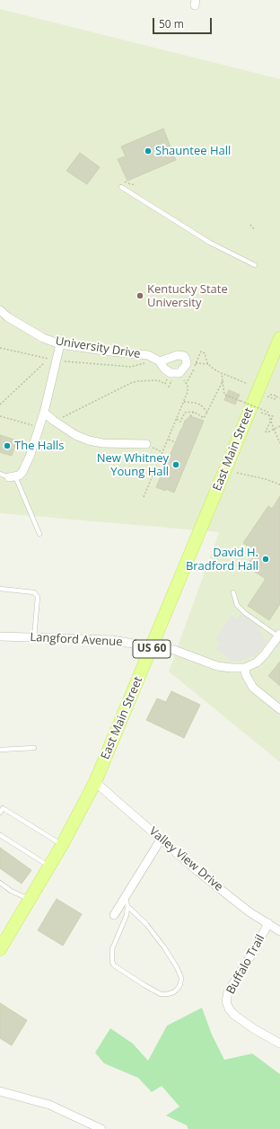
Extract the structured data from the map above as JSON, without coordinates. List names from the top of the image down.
{
  "streets": {
    "main road": ["East Main Street", "US 60"],
    "street": [
      "University Drive",
      "Langford Avenue",
      "Valley View Drive",
      "Buffalo Trail"
    ]
  },
  "crossings": [
    ["East Main Street", "Langford Avenue"],
    ["East Main Street", "Valley View Drive"],
    ["Valley View Drive", "Buffalo Trail"]
  ],
  "places": [
    "Shauntee Hall",
    "Kentucky State University",
    "The Halls",
    "New Whitney Young Hall",
    "David H. Bradford Hall"
  ],
  "scale_bar": "50 m"
}
